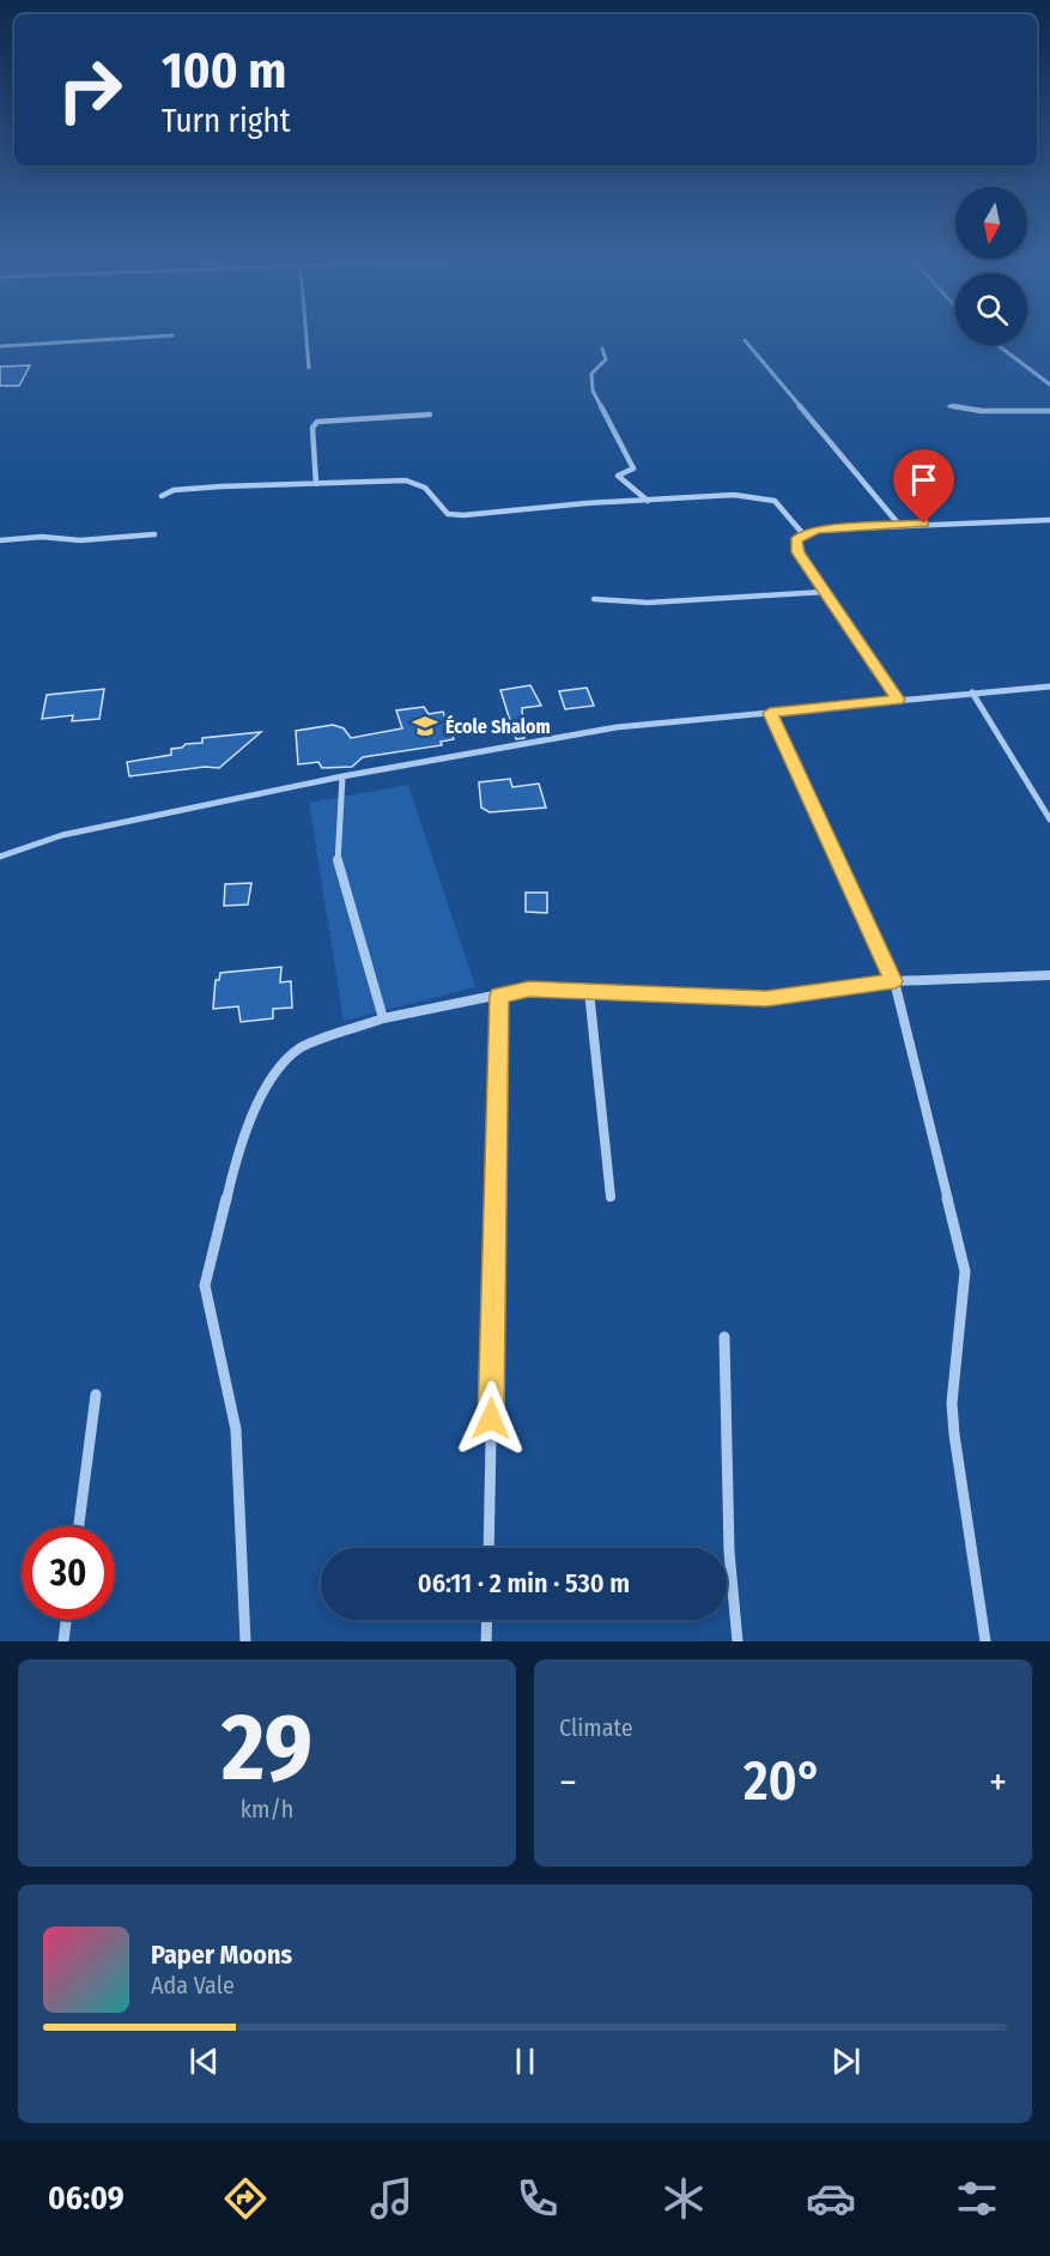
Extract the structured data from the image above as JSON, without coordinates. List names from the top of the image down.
{
  "places": {
    "school or university": ["École Shalom"]
  },
  "north": "bottom",
  "page": {
    "turn": ["100 m", "Turn right"],
    "limit": "30",
    "trip": "06:11 · 2 min · 530 m",
    "tile": [
      ["29", "km/h"],
      "Climate"
    ],
    "heat": ["−", "20°", "+"],
    "song": ["Paper Moons", "Ada Vale"],
    "tabs": "06:09"
  }
}
